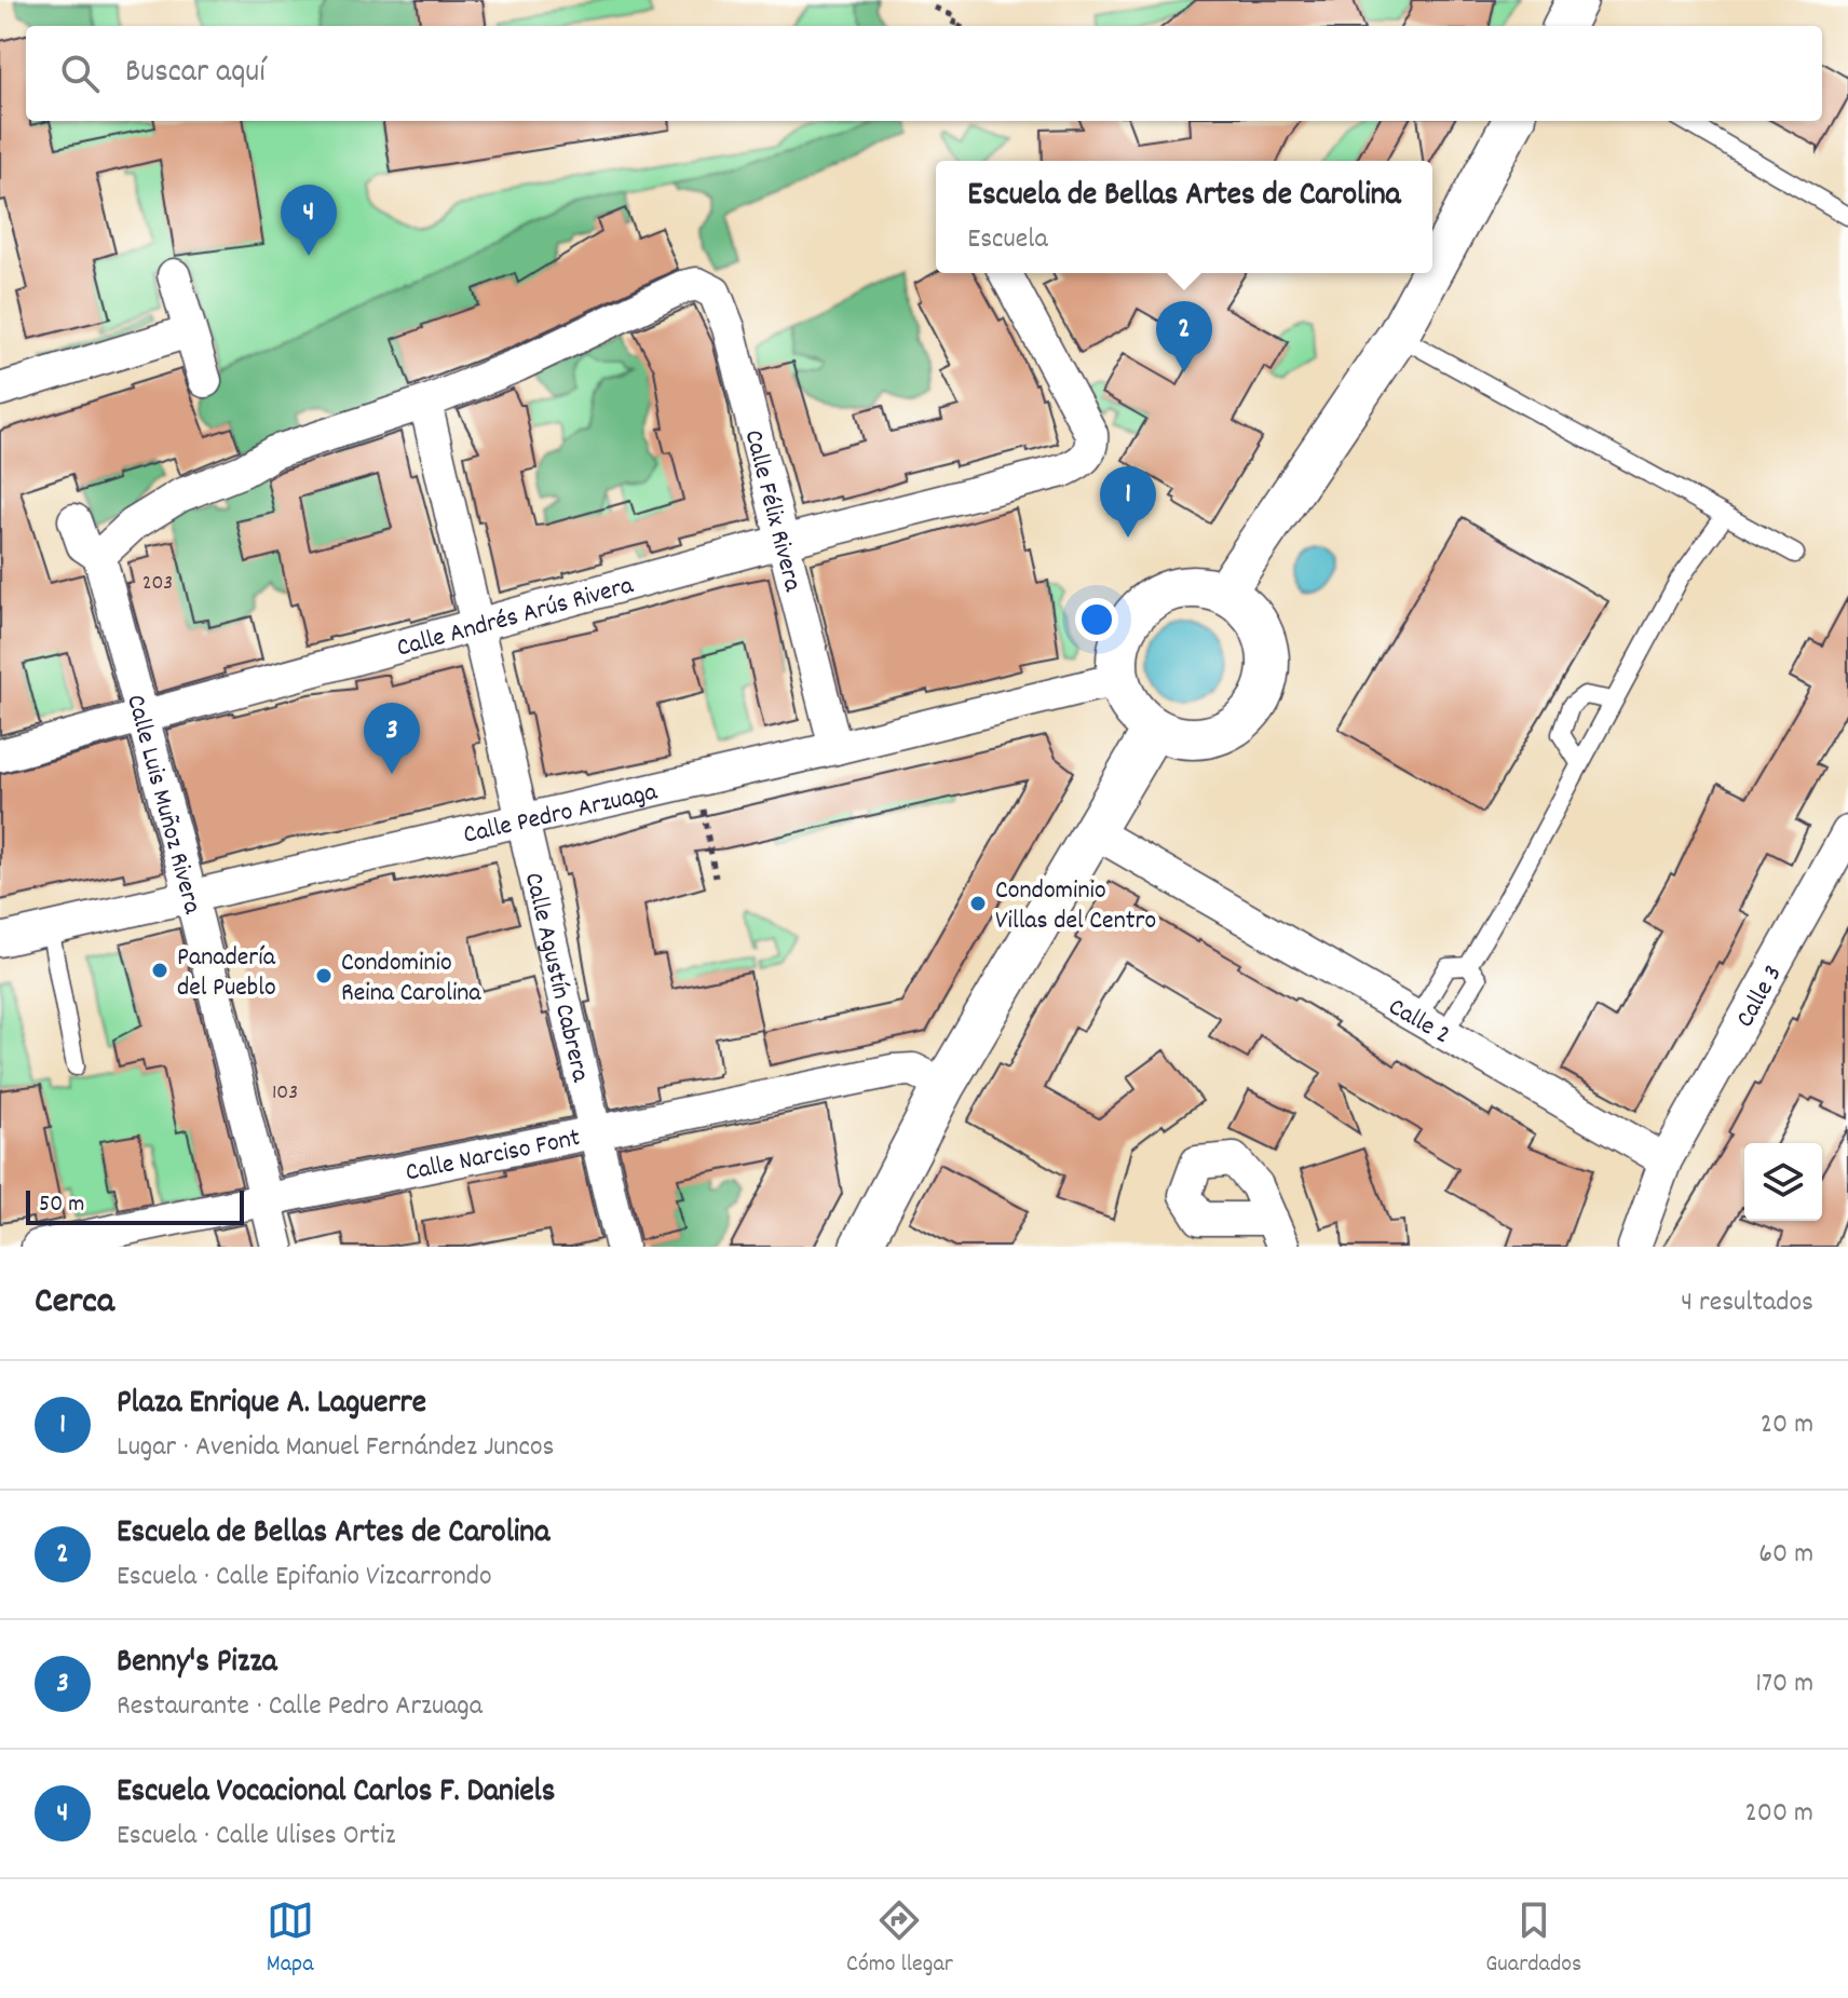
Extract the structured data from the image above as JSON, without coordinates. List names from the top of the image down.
{
  "streets": {
    "street": [
      "Calle Félix Rivera",
      "Calle Andrés Arús Rivera",
      "Calle Luis Muñoz Rivera",
      "Calle Pedro Arzuaga",
      "Calle Agustín Cabrera",
      "Calle 3",
      "Calle 2",
      "Calle Narciso Font"
    ]
  },
  "crossings": [
    ["Calle Félix Rivera", "Calle Andrés Arús Rivera"],
    ["Calle Félix Rivera", "Calle Pedro Arzuaga"],
    ["Calle Félix Rivera", "Calle Agustín Cabrera"],
    ["Calle Andrés Arús Rivera", "Calle Luis Muñoz Rivera"],
    ["Calle Andrés Arús Rivera", "Calle Agustín Cabrera"],
    ["Calle Luis Muñoz Rivera", "Calle Pedro Arzuaga"],
    ["Calle Luis Muñoz Rivera", "Calle Narciso Font"],
    ["Calle Pedro Arzuaga", "Calle Agustín Cabrera"],
    ["Calle Agustín Cabrera", "Calle Narciso Font"],
    ["Calle 3", "Calle 2"]
  ],
  "places": ["Condominio Villas del Centro", "Panadería del Pueblo", "Condominio Reina Carolina"],
  "house_numbers": ["203", "103"],
  "scale_bar": "50 m",
  "page": {
    "search": "Buscar aquí",
    "popup": ["Escuela de Bellas Artes de Carolina", "Escuela"],
    "pins": [
      "4",
      "2",
      "1",
      "3"
    ],
    "scale": "50 m",
    "heading": ["Cerca", "4 resultados"],
    "list": [
      {
        "mark": "1",
        "name": "Plaza Enrique A. Laguerre",
        "note": "Lugar · Avenida Manuel Fernández Juncos",
        "value": "20 m"
      },
      {
        "mark": "2",
        "name": "Escuela de Bellas Artes de Carolina",
        "note": "Escuela · Calle Epifanio Vizcarrondo",
        "value": "60 m"
      },
      {
        "mark": "3",
        "name": "Benny's Pizza",
        "note": "Restaurante · Calle Pedro Arzuaga",
        "value": "170 m"
      },
      {
        "mark": "4",
        "name": "Escuela Vocacional Carlos F. Daniels",
        "note": "Escuela · Calle Ulises Ortiz",
        "value": "200 m"
      }
    ],
    "nav": ["Mapa", "Cómo llegar", "Guardados"]
  }
}
